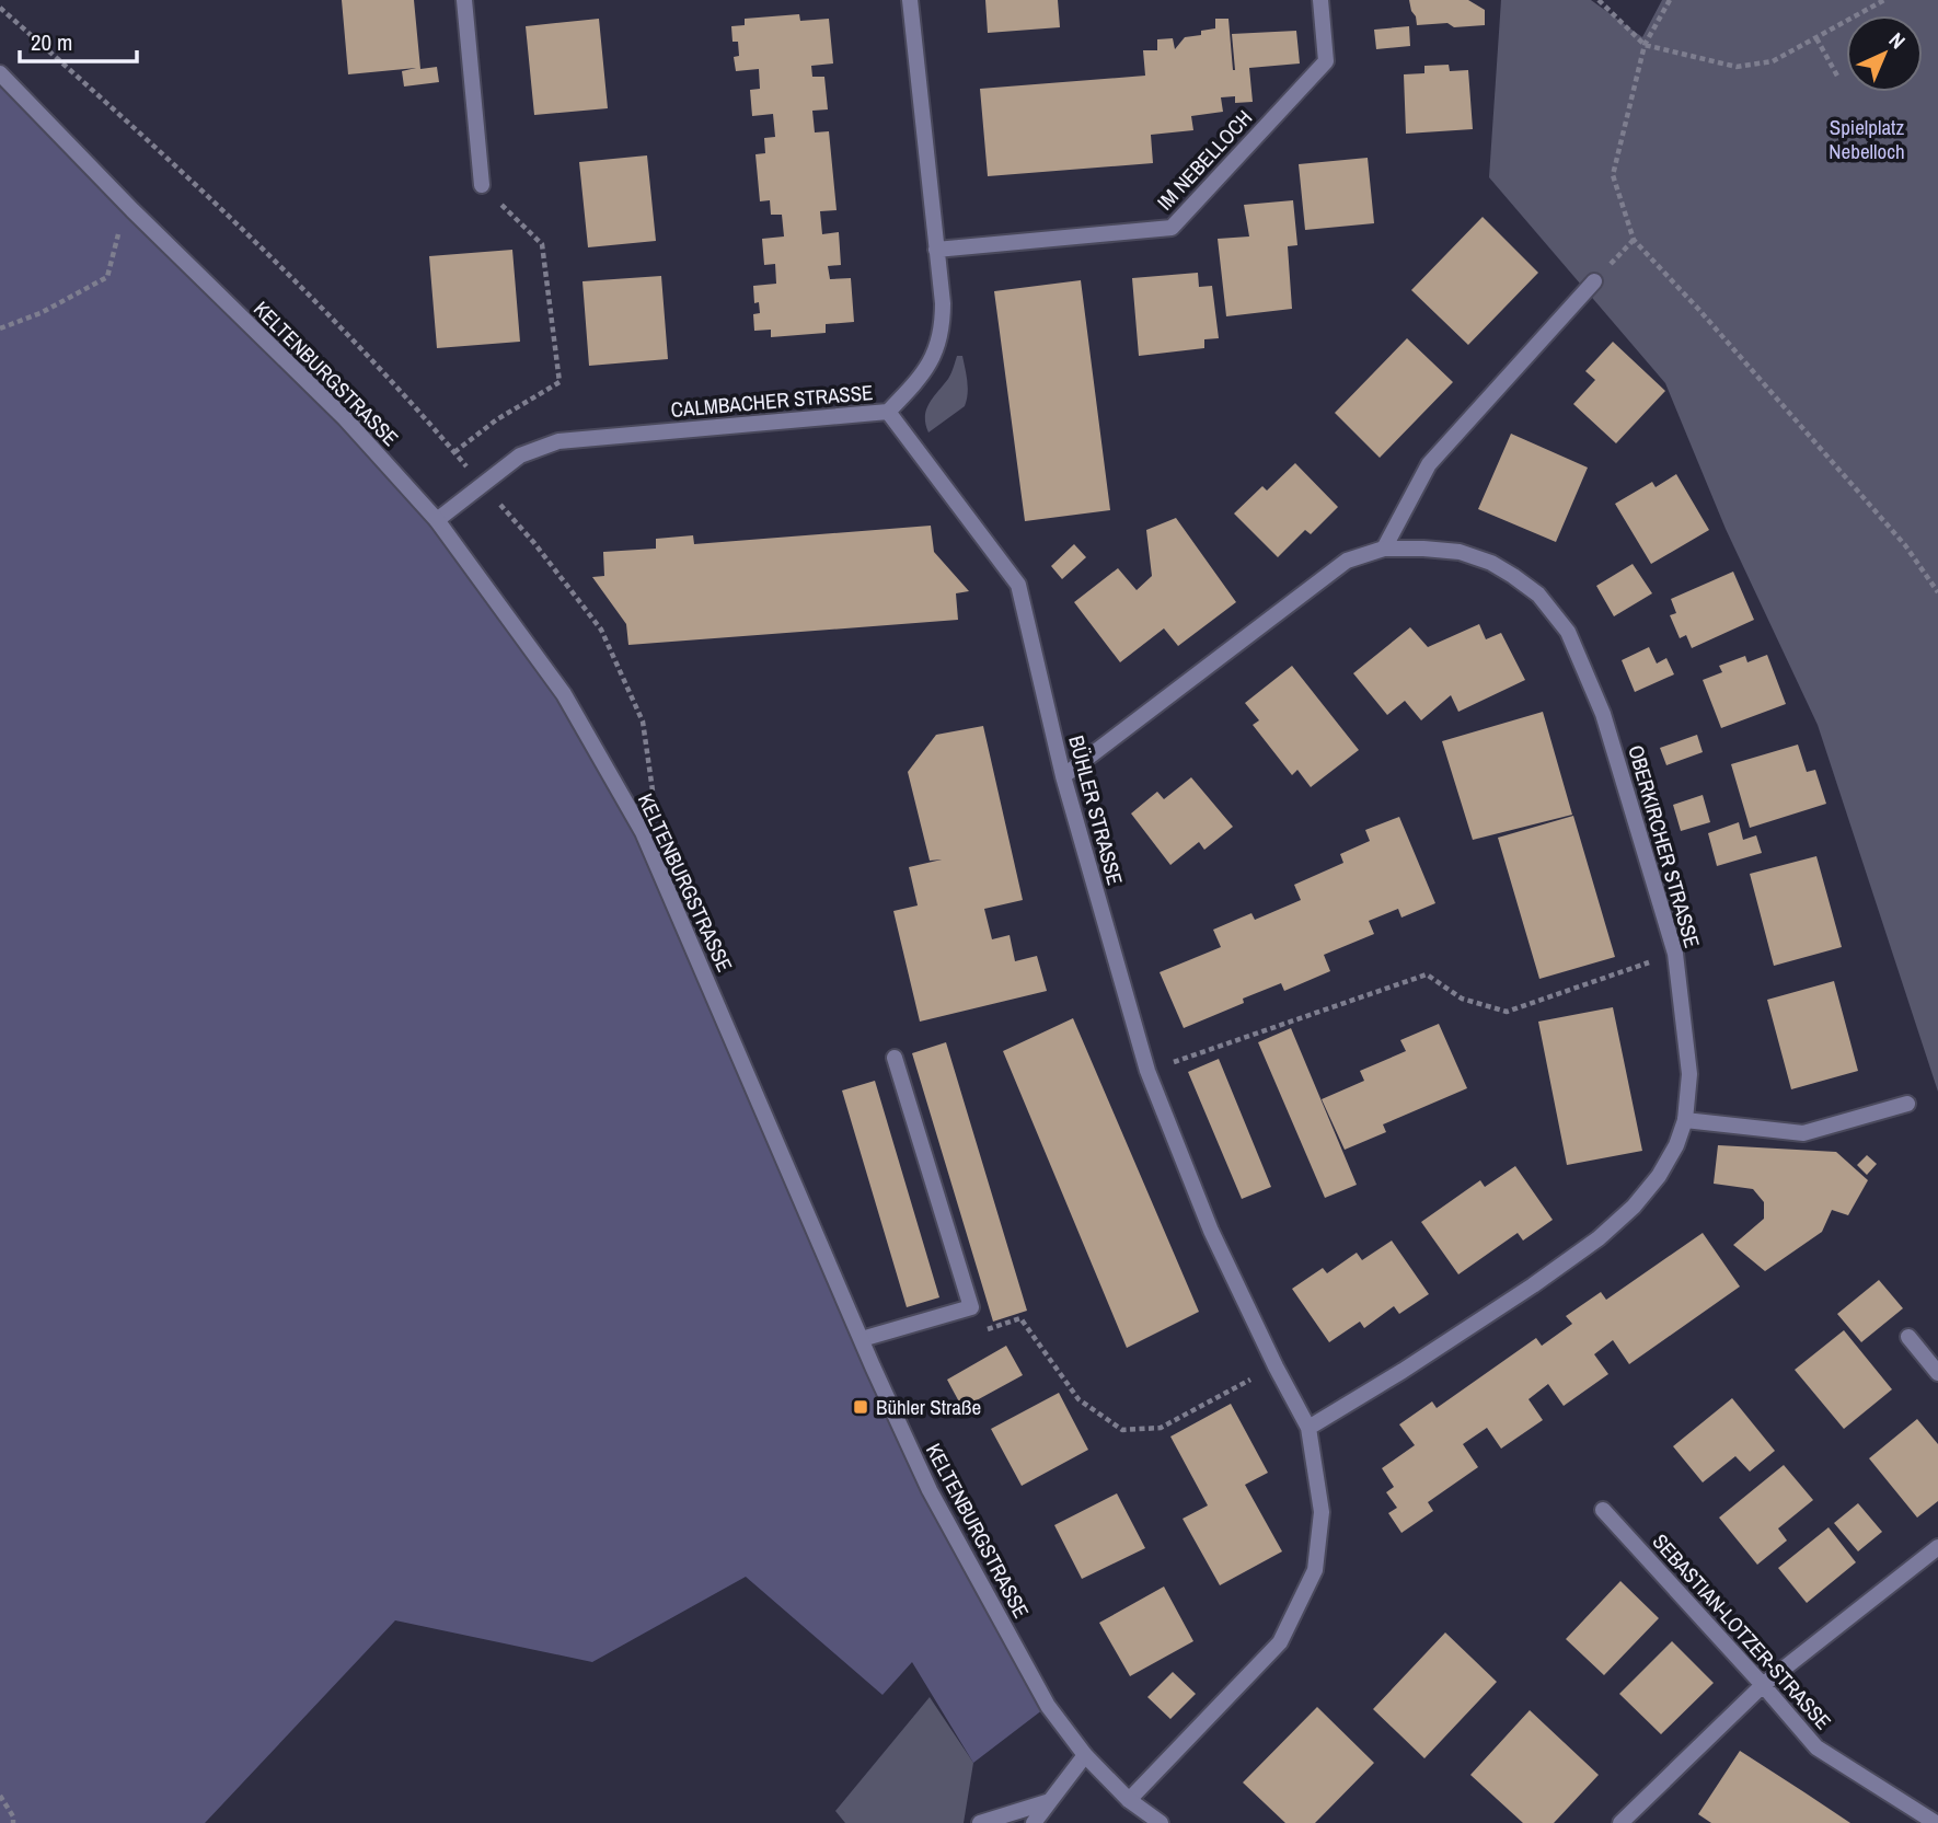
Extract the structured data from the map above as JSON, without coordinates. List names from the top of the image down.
{
  "streets": {
    "street": [
      "IM NEBELLOCH",
      "KELTENBURGSTRASSE",
      "CALMBACHER STRASSE",
      "BÜHLER STRASSE",
      "OBERKIRCHER STRASSE",
      "SEBASTIAN-LOTZER-STRASSE"
    ]
  },
  "crossings": [
    ["IM NEBELLOCH", "CALMBACHER STRASSE"],
    ["KELTENBURGSTRASSE", "CALMBACHER STRASSE"],
    ["KELTENBURGSTRASSE", "BÜHLER STRASSE"],
    ["CALMBACHER STRASSE", "BÜHLER STRASSE"],
    ["BÜHLER STRASSE", "OBERKIRCHER STRASSE"]
  ],
  "parks": ["Spielplatz Nebelloch"],
  "places": {
    "transit": ["Bühler Straße"]
  },
  "scale_bar": "20 m",
  "north": "top right"
}
